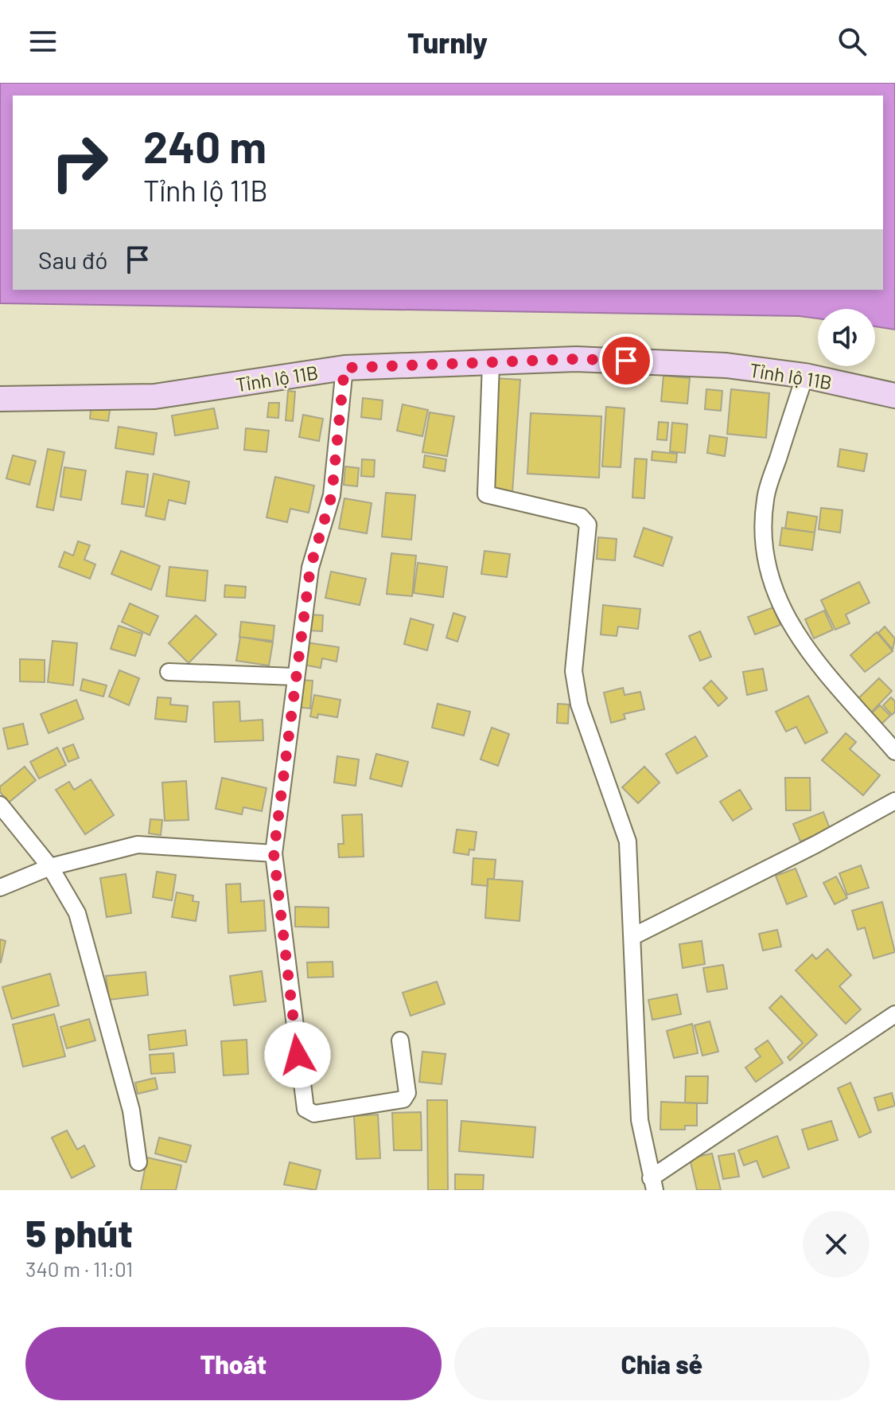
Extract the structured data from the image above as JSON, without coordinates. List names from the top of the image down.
{
  "streets": {
    "main road": ["Tỉnh lộ 11B"]
  },
  "page": {
    "header": "Turnly",
    "turn": ["240 m", "Tỉnh lộ 11B"],
    "then": "Sau đó",
    "heading": ["5 phút", "340 m · 11:01"],
    "buttons": ["Thoát", "Chia sẻ"]
  }
}
